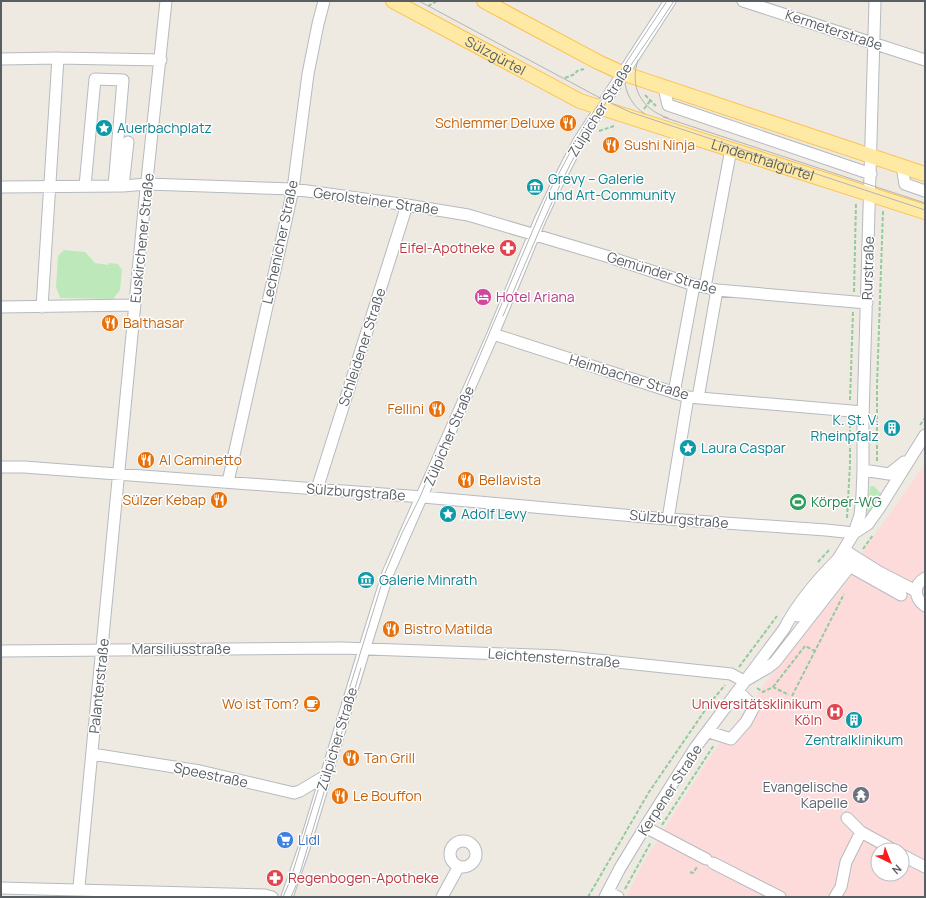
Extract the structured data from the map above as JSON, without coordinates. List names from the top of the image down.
{
  "streets": {
    "main road": ["Sülzgürtel", "Lindenthalgürtel"],
    "street": [
      "Kermeterstraße",
      "Zülpicher Straße",
      "Gerolsteiner Straße",
      "Euskirchener Straße",
      "Lechenicher Straße",
      "Rurstraße",
      "Gemünder Straße",
      "Schleidener Straße",
      "Heimbacher Straße",
      "Sülzburgstraße",
      "Marsiliusstraße",
      "Leichtensternstraße",
      "Palanterstraße",
      "Speestraße",
      "Kerpener Straße"
    ]
  },
  "crossings": [
    ["Kermeterstraße", "Rurstraße"],
    ["Sülzgürtel", "Zülpicher Straße"],
    ["Sülzgürtel", "Lindenthalgürtel"],
    ["Zülpicher Straße", "Lindenthalgürtel"],
    ["Zülpicher Straße", "Gerolsteiner Straße"],
    ["Zülpicher Straße", "Gemünder Straße"],
    ["Zülpicher Straße", "Heimbacher Straße"],
    ["Zülpicher Straße", "Sülzburgstraße"],
    ["Zülpicher Straße", "Marsiliusstraße"],
    ["Zülpicher Straße", "Leichtensternstraße"],
    ["Zülpicher Straße", "Speestraße"],
    ["Lindenthalgürtel", "Rurstraße"],
    ["Gerolsteiner Straße", "Euskirchener Straße"],
    ["Gerolsteiner Straße", "Lechenicher Straße"],
    ["Gerolsteiner Straße", "Gemünder Straße"],
    ["Gerolsteiner Straße", "Schleidener Straße"],
    ["Euskirchener Straße", "Sülzburgstraße"],
    ["Euskirchener Straße", "Palanterstraße"],
    ["Lechenicher Straße", "Sülzburgstraße"],
    ["Rurstraße", "Gemünder Straße"],
    ["Rurstraße", "Heimbacher Straße"],
    ["Rurstraße", "Sülzburgstraße"],
    ["Rurstraße", "Kerpener Straße"],
    ["Schleidener Straße", "Sülzburgstraße"],
    ["Sülzburgstraße", "Palanterstraße"],
    ["Sülzburgstraße", "Kerpener Straße"],
    ["Marsiliusstraße", "Leichtensternstraße"],
    ["Marsiliusstraße", "Palanterstraße"],
    ["Leichtensternstraße", "Kerpener Straße"],
    ["Palanterstraße", "Speestraße"]
  ],
  "places": {
    "restaurant": [
      "Schlemmer Deluxe",
      "Sushi Ninja",
      "Balthasar",
      "Fellini",
      "Al Caminetto",
      "Bellavista",
      "Sülzer Kebap",
      "Bistro Matilda",
      "Tan Grill",
      "Le Bouffon"
    ],
    "place": ["Auerbachplatz", "Laura Caspar", "Adolf Levy"],
    "museum": ["Grevy – Galerie und Art-Community", "Galerie Minrath"],
    "pharmacy": ["Eifel-Apotheke", "Regenbogen-Apotheke"],
    "hotel": ["Hotel Ariana"],
    "building": ["K. St. V. Rheinpfalz", "Zentralklinikum"],
    "sports": ["Körper-WG"],
    "cafe": ["Wo ist Tom?"],
    "hospital": ["Universitätsklinikum Köln"],
    "temple": ["Evangelische Kapelle"],
    "supermarket": ["Lidl"]
  },
  "north": "bottom right"
}
